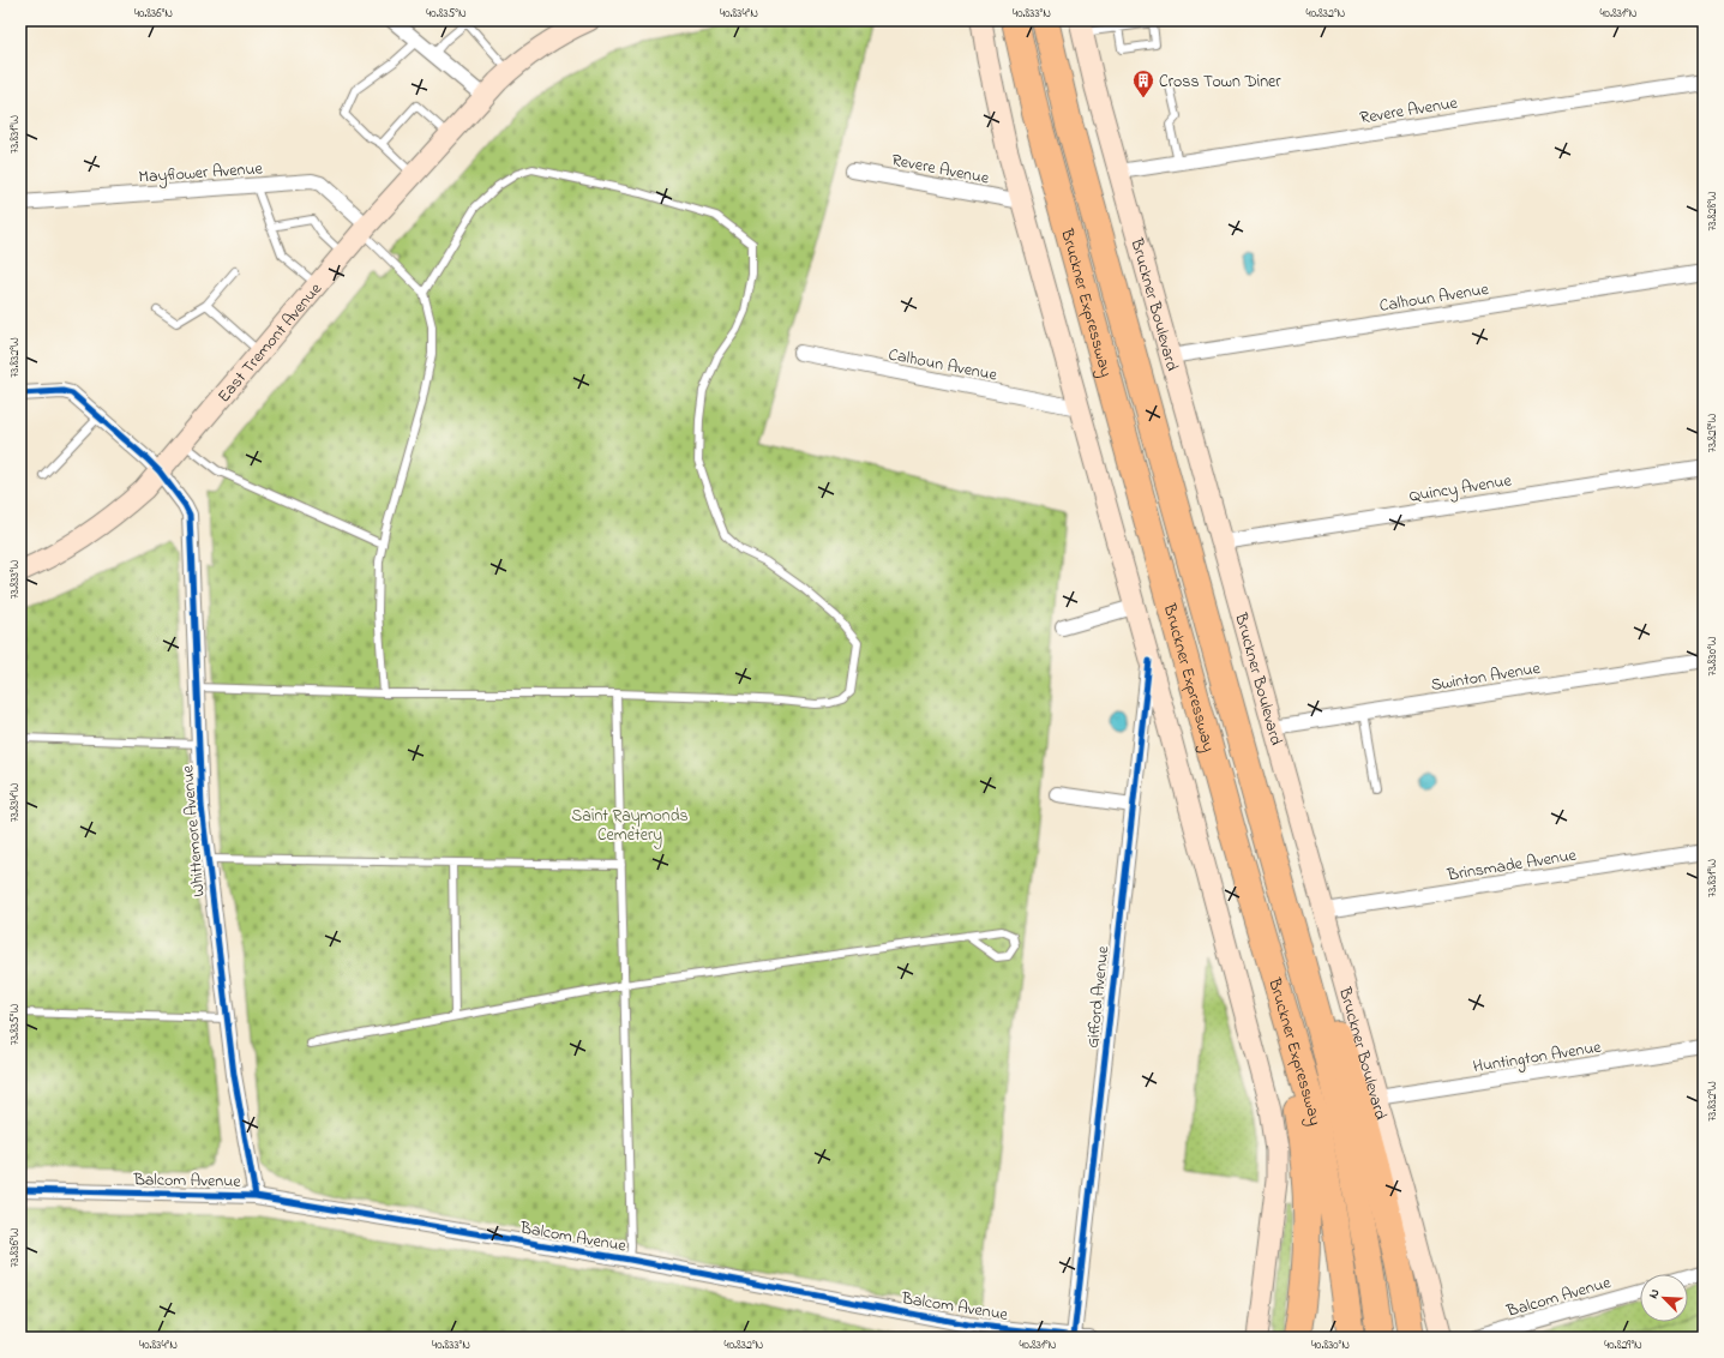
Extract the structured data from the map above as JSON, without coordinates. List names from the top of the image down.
{
  "streets": {
    "highway": ["Bruckner Expressway"],
    "main road": ["Bruckner Boulevard", "East Tremont Avenue"],
    "street": [
      "Revere Avenue",
      "Mayflower Avenue",
      "Calhoun Avenue",
      "Quincy Avenue",
      "Swinton Avenue",
      "Whittemore Avenue",
      "Brinsmade Avenue",
      "Gifford Avenue",
      "Huntington Avenue",
      "Balcom Avenue"
    ]
  },
  "crossings": [
    ["Revere Avenue", "Bruckner Boulevard"],
    ["Mayflower Avenue", "East Tremont Avenue"],
    ["Calhoun Avenue", "Bruckner Boulevard"],
    ["Bruckner Boulevard", "Quincy Avenue"],
    ["Bruckner Boulevard", "Swinton Avenue"],
    ["Bruckner Boulevard", "Brinsmade Avenue"],
    ["Bruckner Boulevard", "Huntington Avenue"],
    ["East Tremont Avenue", "Whittemore Avenue"],
    ["Whittemore Avenue", "Balcom Avenue"],
    ["Gifford Avenue", "Balcom Avenue"]
  ],
  "parks": ["Saint Raymonds Cemetery"],
  "places": {
    "building": ["Cross Town Diner"]
  },
  "north": "top left",
  "coordinates": [
    "40.836°N",
    "40.835°N",
    "40.834°N",
    "40.833°N",
    "40.832°N",
    "40.831°N",
    "73.831°W",
    "73.828°W",
    "73.832°W",
    "73.829°W",
    "73.833°W",
    "73.830°W",
    "73.834°W",
    "73.835°W",
    "73.836°W",
    "40.830°N",
    "40.829°N"
  ]
}
